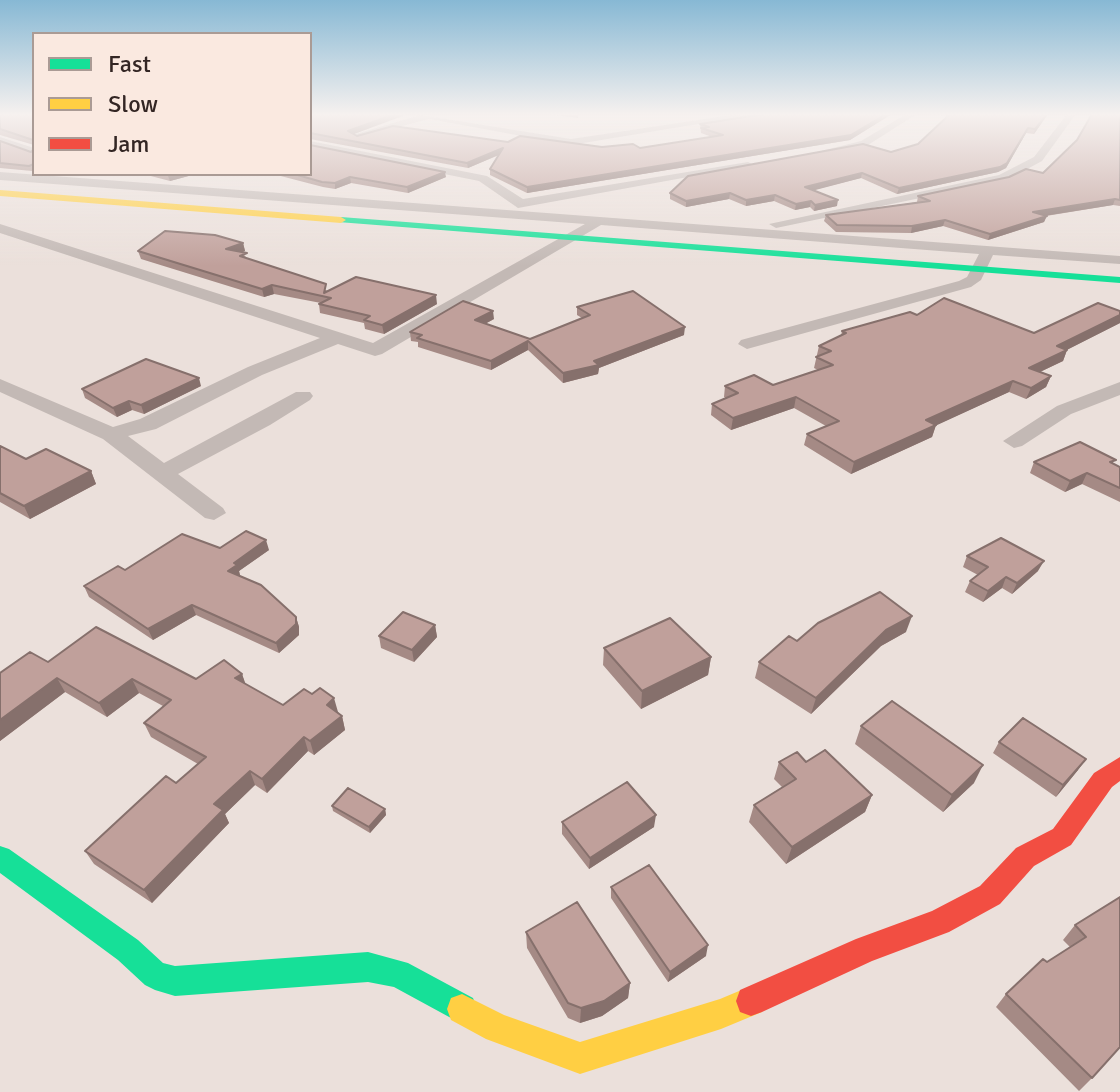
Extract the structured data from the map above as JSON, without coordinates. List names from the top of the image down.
{
  "legend": ["Fast", "Slow", "Jam"]
}
